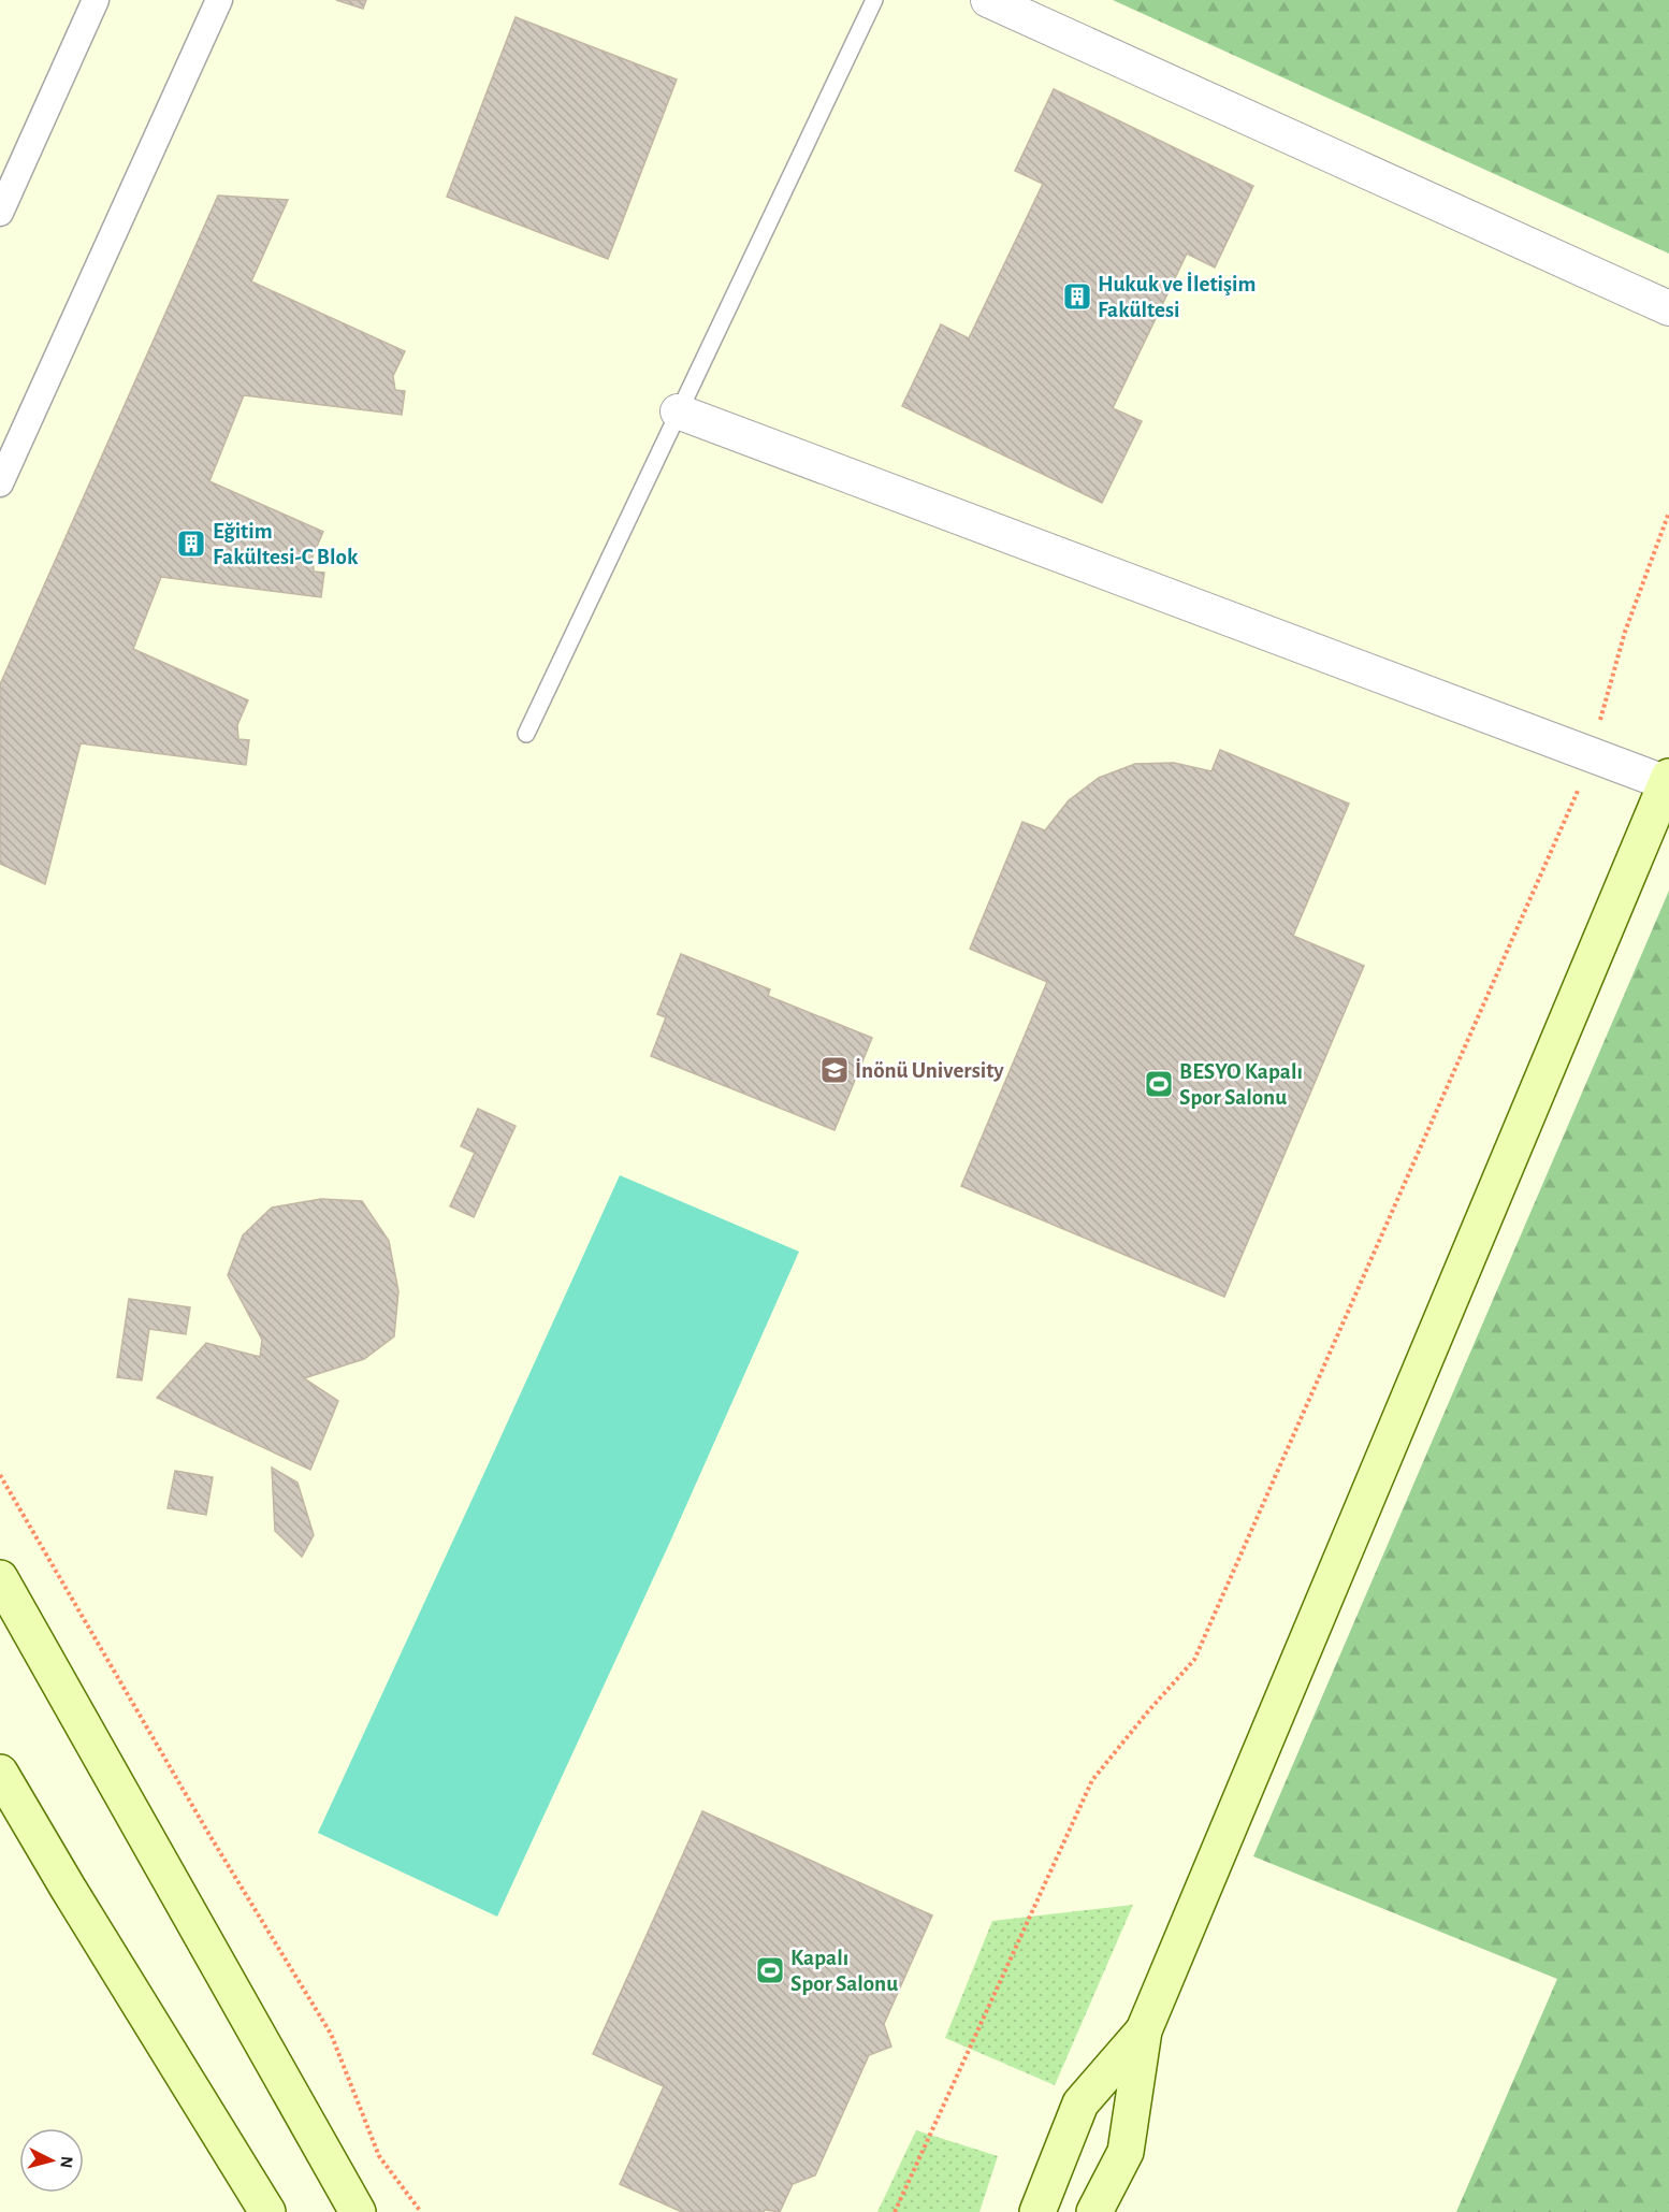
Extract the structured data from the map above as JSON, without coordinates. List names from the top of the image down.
{
  "places": {
    "building": ["Hukuk ve İletişim Fakültesi", "Eğitim Fakültesi-C Blok"],
    "school or university": ["İnönü University"],
    "sports": ["BESYO Kapalı Spor Salonu", "Kapalı Spor Salonu"]
  },
  "north": "right"
}
